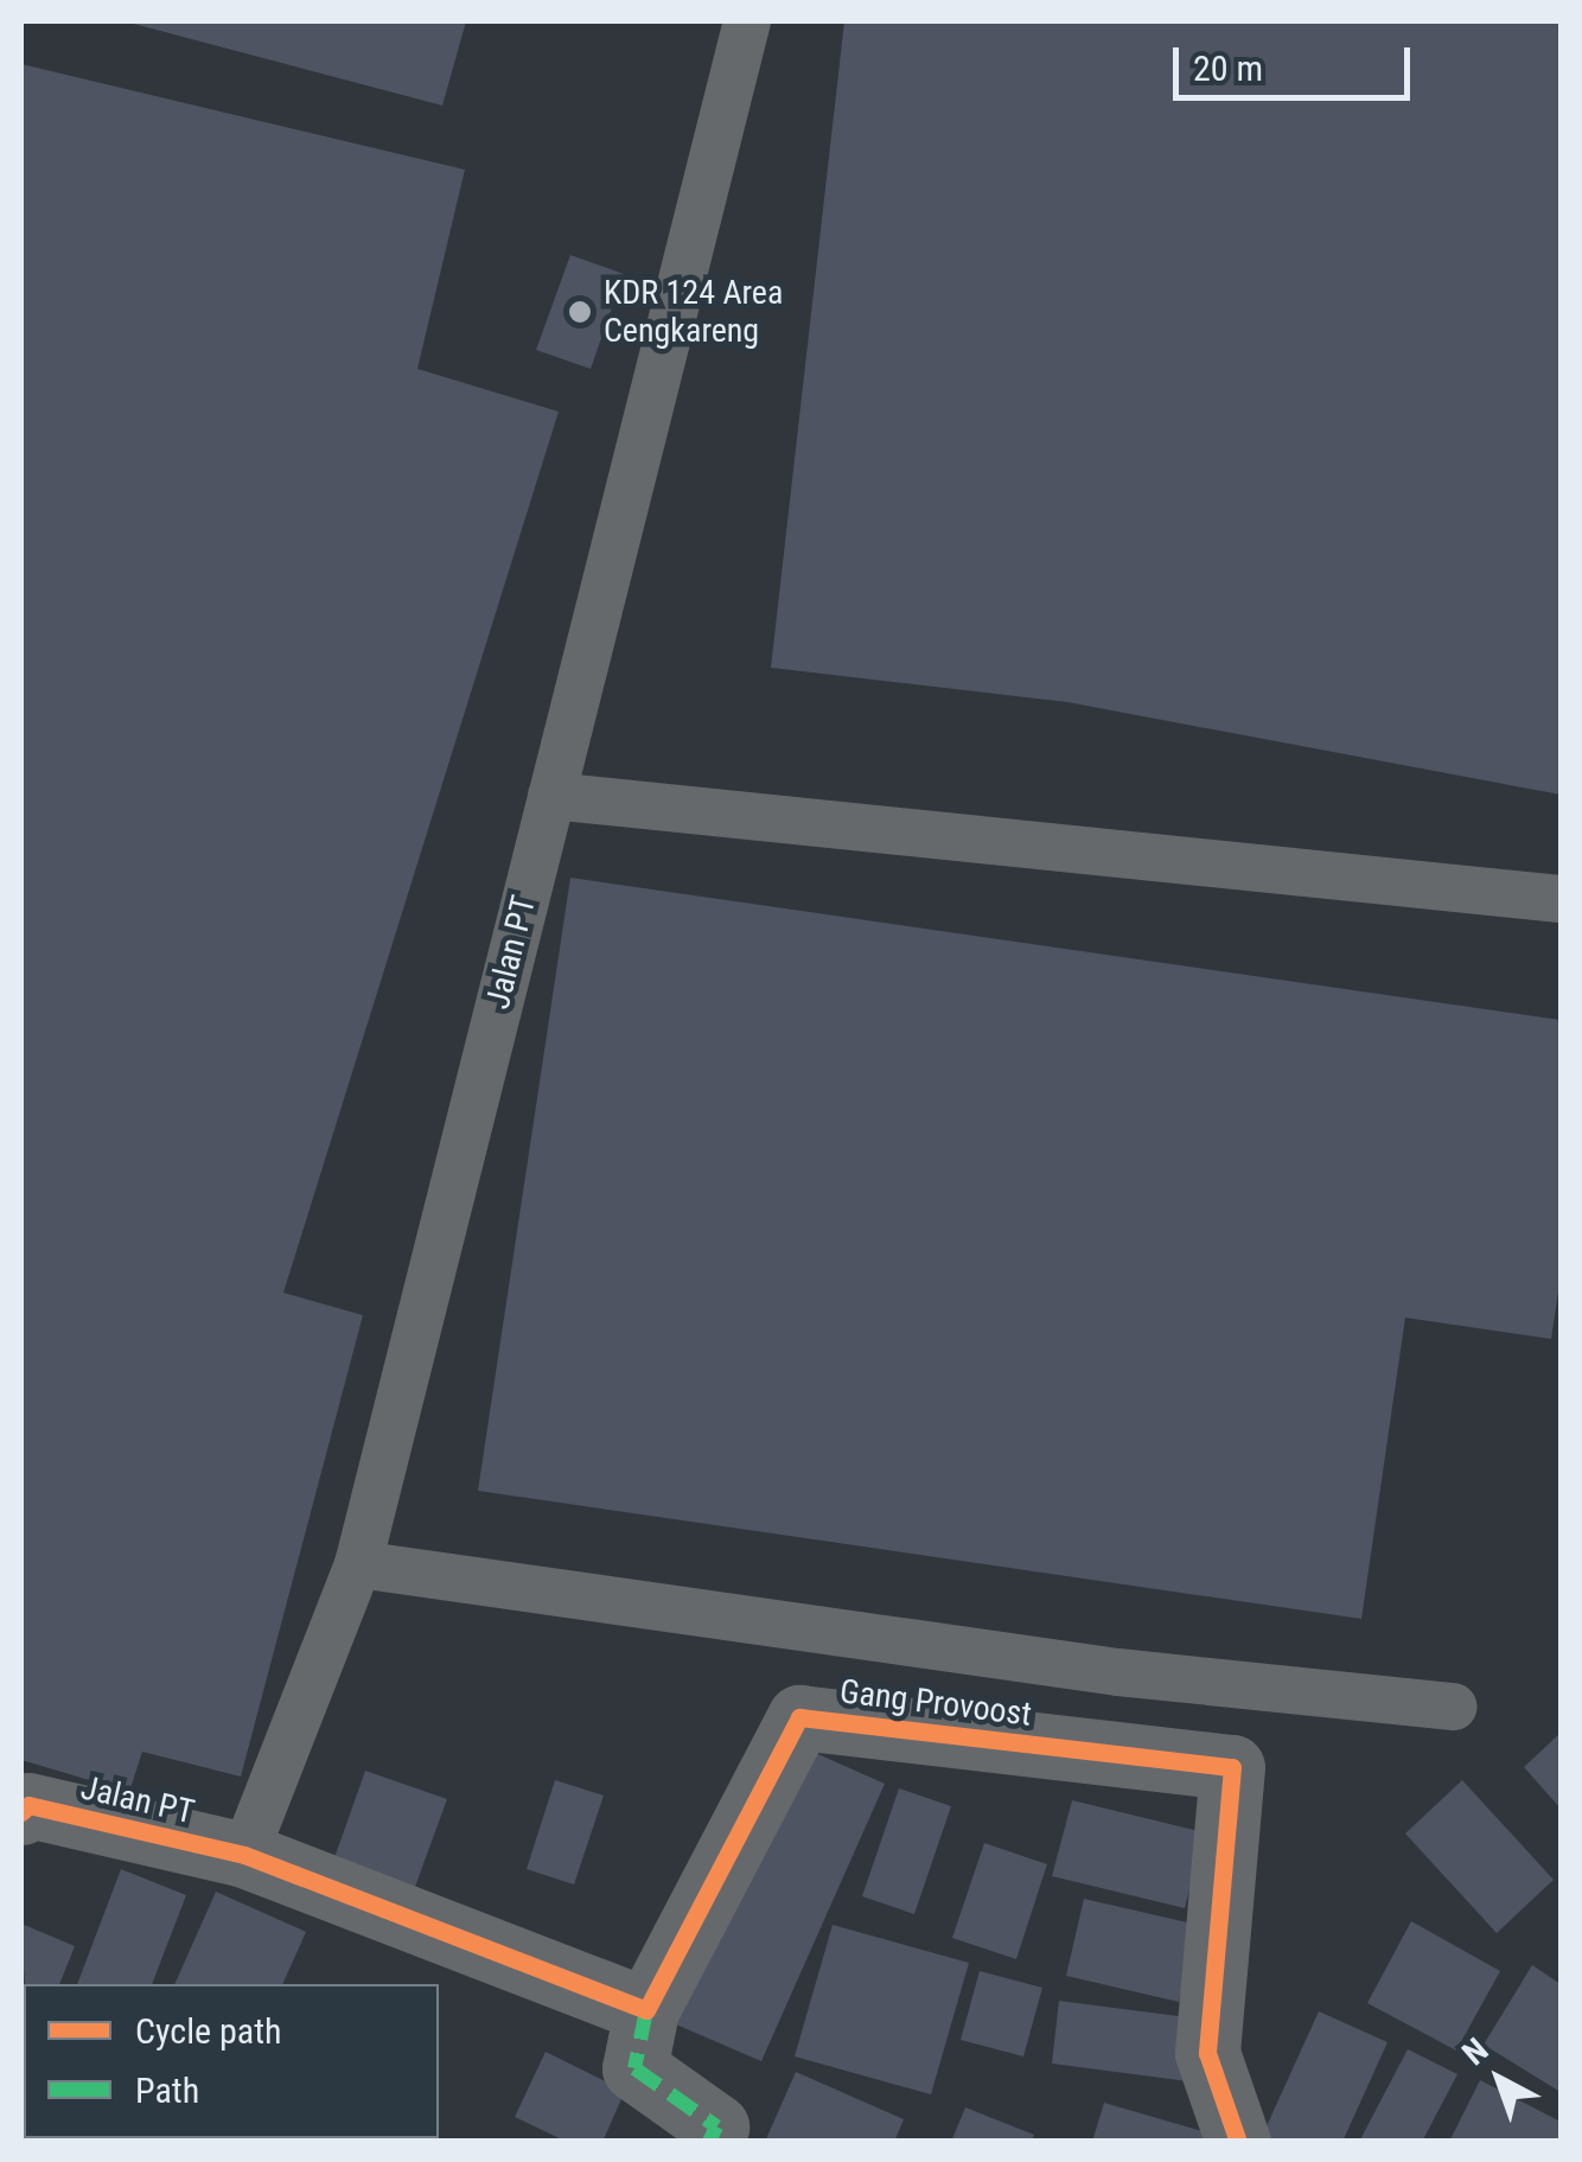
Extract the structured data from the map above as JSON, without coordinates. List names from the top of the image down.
{
  "streets": {
    "street": ["Jalan PT", "Gang Provoost"]
  },
  "places": ["KDR 124 Area Cengkareng"],
  "legend": ["Cycle path", "Path"],
  "scale_bar": "20 m",
  "north": "top left"
}
